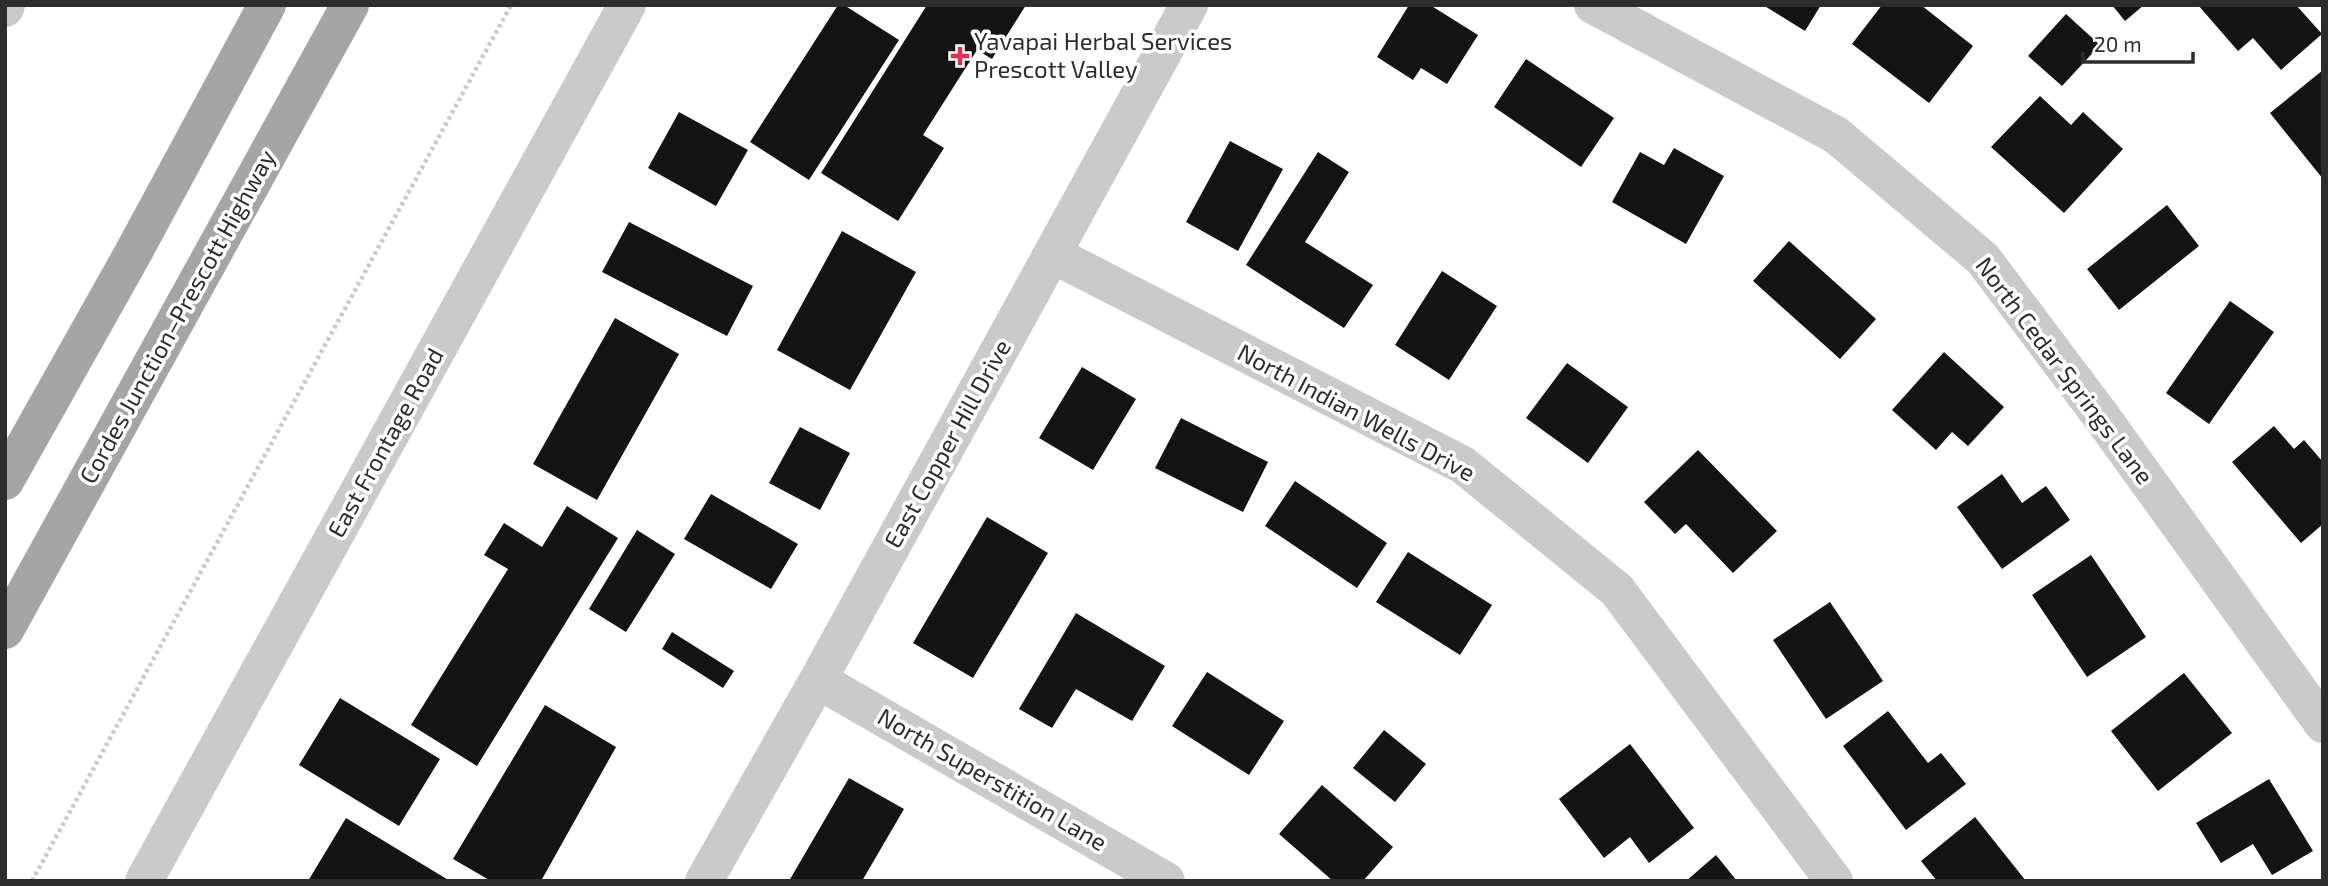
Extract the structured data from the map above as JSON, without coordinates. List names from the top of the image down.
{
  "streets": {
    "main road": ["Cordes Junction–Prescott Highway"],
    "street": [
      "North Cedar Springs Lane",
      "North Indian Wells Drive",
      "East Frontage Road",
      "East Copper Hill Drive",
      "North Superstition Lane"
    ]
  },
  "crossings": [
    ["North Indian Wells Drive", "East Copper Hill Drive"],
    ["East Copper Hill Drive", "North Superstition Lane"]
  ],
  "places": {
    "health": ["Yavapai Herbal Services Prescott Valley"]
  },
  "scale_bar": "20 m"
}
